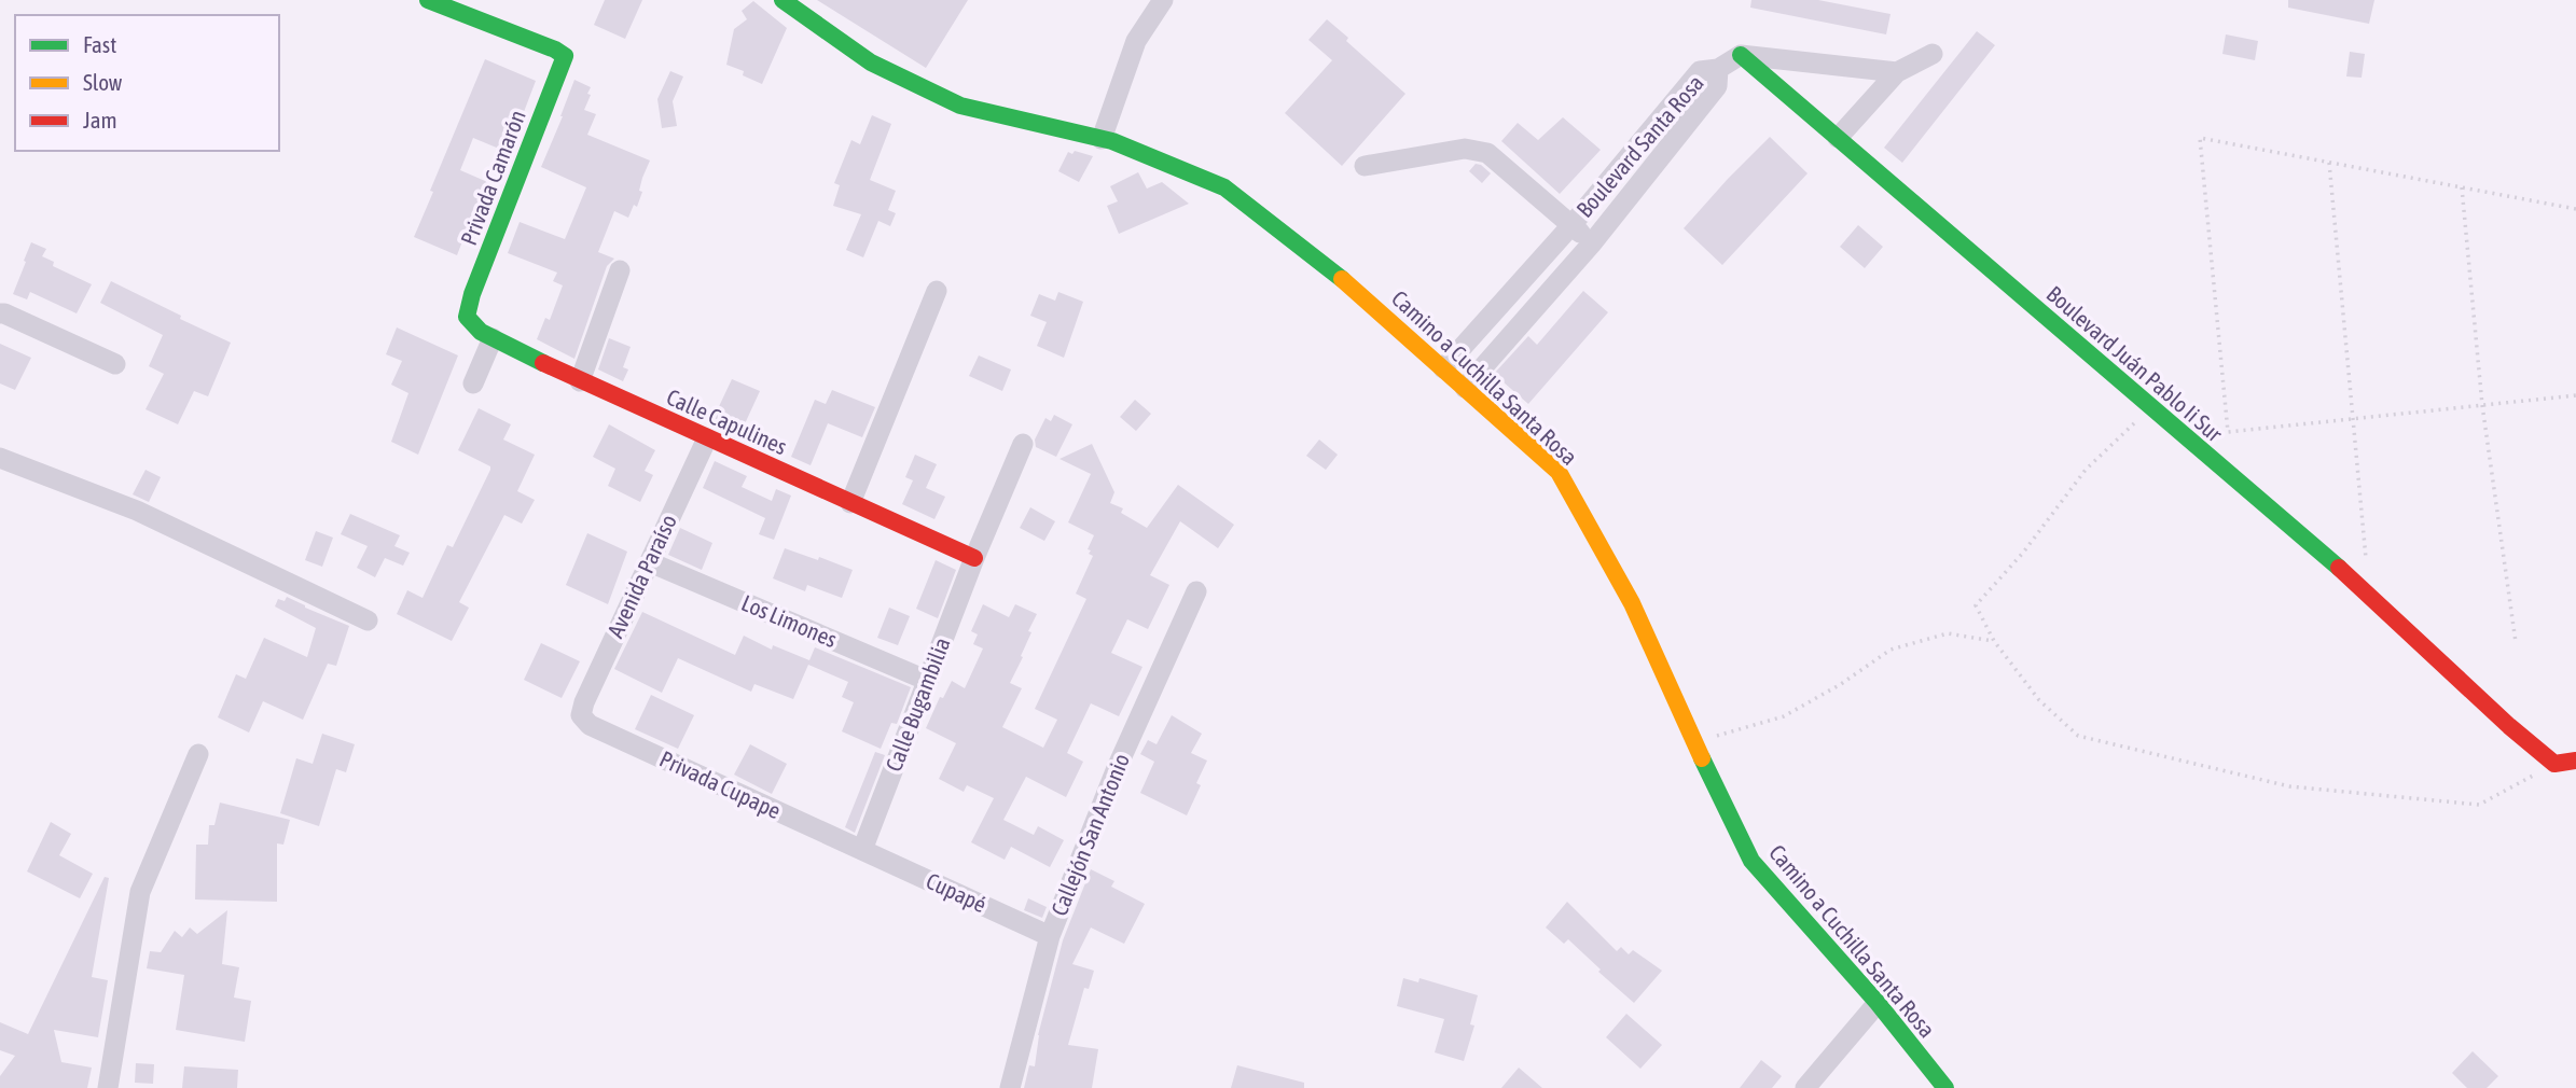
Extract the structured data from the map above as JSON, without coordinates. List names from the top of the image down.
{
  "streets": {
    "street": [
      "Boulevard Santa Rosa",
      "Privada Camarón",
      "Boulevard Juán Pablo Ii Sur",
      "Camino a Cuchilla Santa Rosa",
      "Calle Capulines",
      "Avenida Paraíso",
      "Los Limones",
      "Calle Bugambilia",
      "Privada Cupape",
      "Callejón San Antonio",
      "Cupapé"
    ]
  },
  "crossings": [
    ["Boulevard Santa Rosa", "Camino a Cuchilla Santa Rosa"],
    ["Privada Camarón", "Calle Capulines"],
    ["Calle Capulines", "Avenida Paraíso"],
    ["Calle Capulines", "Calle Bugambilia"],
    ["Avenida Paraíso", "Los Limones"],
    ["Avenida Paraíso", "Privada Cupape"],
    ["Los Limones", "Calle Bugambilia"],
    ["Calle Bugambilia", "Privada Cupape"],
    ["Calle Bugambilia", "Cupapé"],
    ["Privada Cupape", "Cupapé"],
    ["Callejón San Antonio", "Cupapé"]
  ],
  "legend": ["Fast", "Slow", "Jam"]
}
